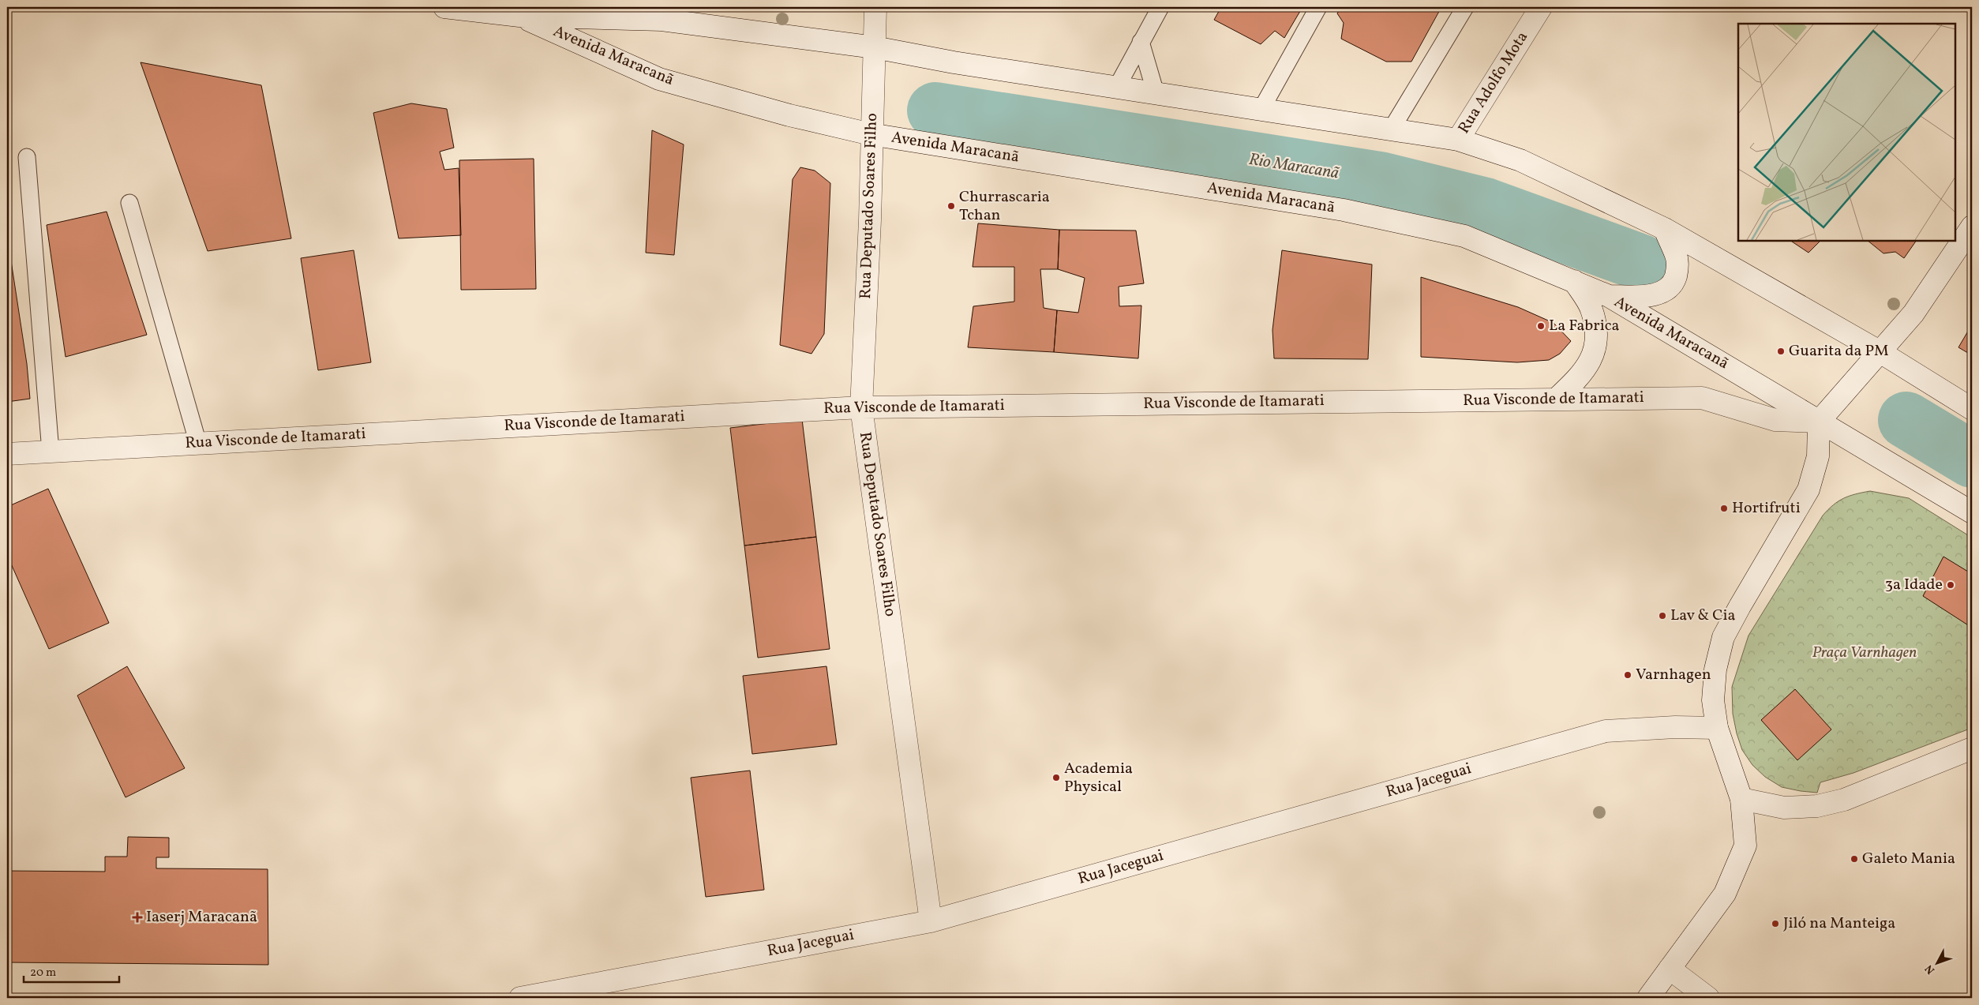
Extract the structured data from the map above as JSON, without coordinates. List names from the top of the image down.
{
  "streets": {
    "street": [
      "Avenida Maracanã",
      "Rua Adolfo Mota",
      "Rua Deputado Soares Filho",
      "Rua Visconde de Itamarati",
      "Rua Jaceguai"
    ]
  },
  "crossings": [
    ["Avenida Maracanã", "Rua Adolfo Mota"],
    ["Avenida Maracanã", "Rua Deputado Soares Filho"],
    ["Avenida Maracanã", "Rua Visconde de Itamarati"],
    ["Rua Deputado Soares Filho", "Rua Visconde de Itamarati"],
    ["Rua Deputado Soares Filho", "Rua Jaceguai"]
  ],
  "water": ["Rio Maracanã"],
  "parks": ["Praça Varnhagen"],
  "places": {
    "other": [
      "Churrascaria Tchan",
      "La Fabrica",
      "Guarita da PM",
      "Hortifruti",
      "3a Idade",
      "Lav & Cia",
      "Varnhagen",
      "Academia Physical",
      "Galeto Mania",
      "Jiló na Manteiga"
    ],
    "health": ["Iaserj Maracanã"]
  },
  "scale_bar": "20 m",
  "north": "bottom left"
}
